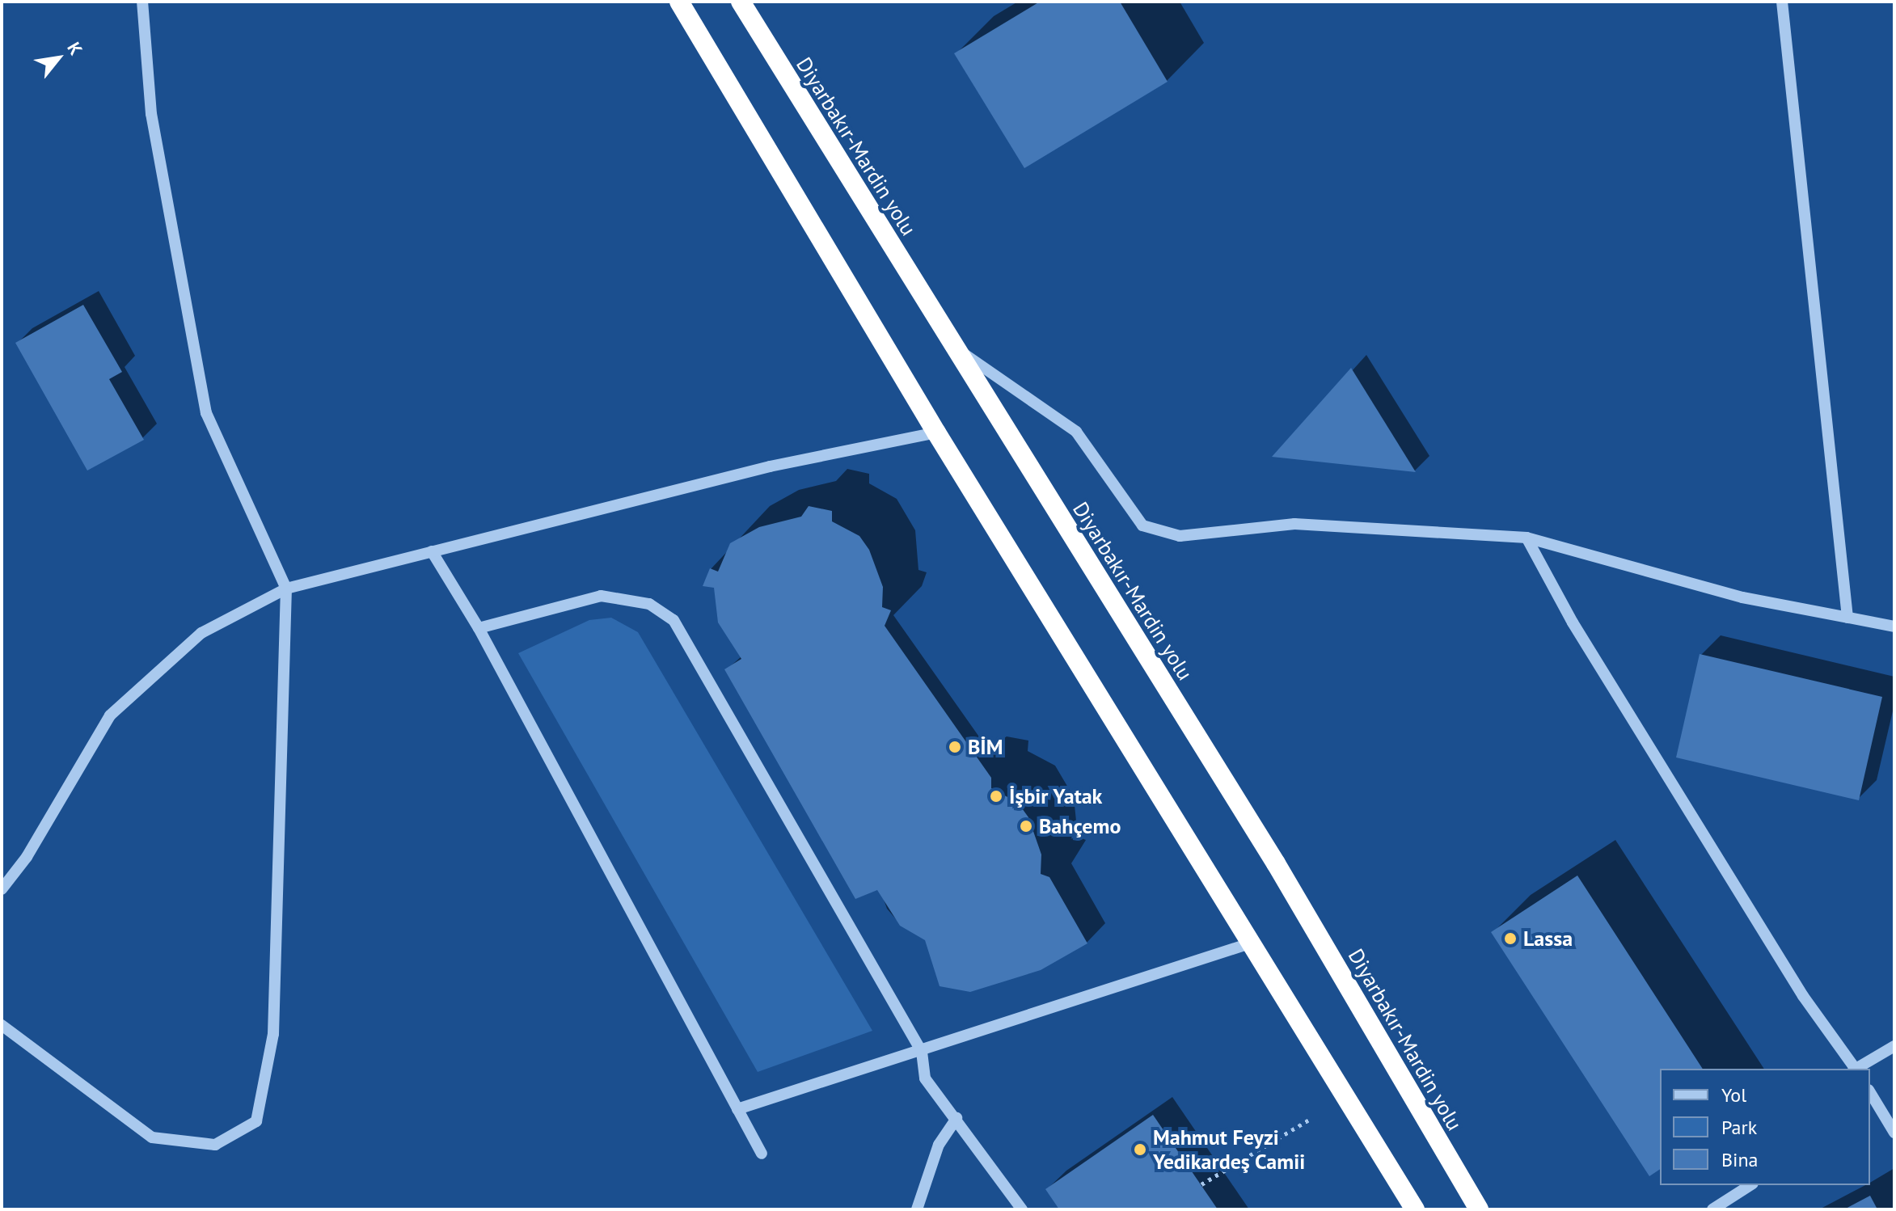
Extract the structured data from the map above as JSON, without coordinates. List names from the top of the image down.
{
  "streets": {
    "highway": ["Diyarbakır-Mardin yolu"]
  },
  "places": [
    "BİM",
    "İşbir Yatak",
    "Bahçemo",
    "Lassa",
    "Mahmut Feyzi Yedikardeş Camii"
  ],
  "legend": ["Yol", "Park", "Bina"],
  "north": "top right"
}
